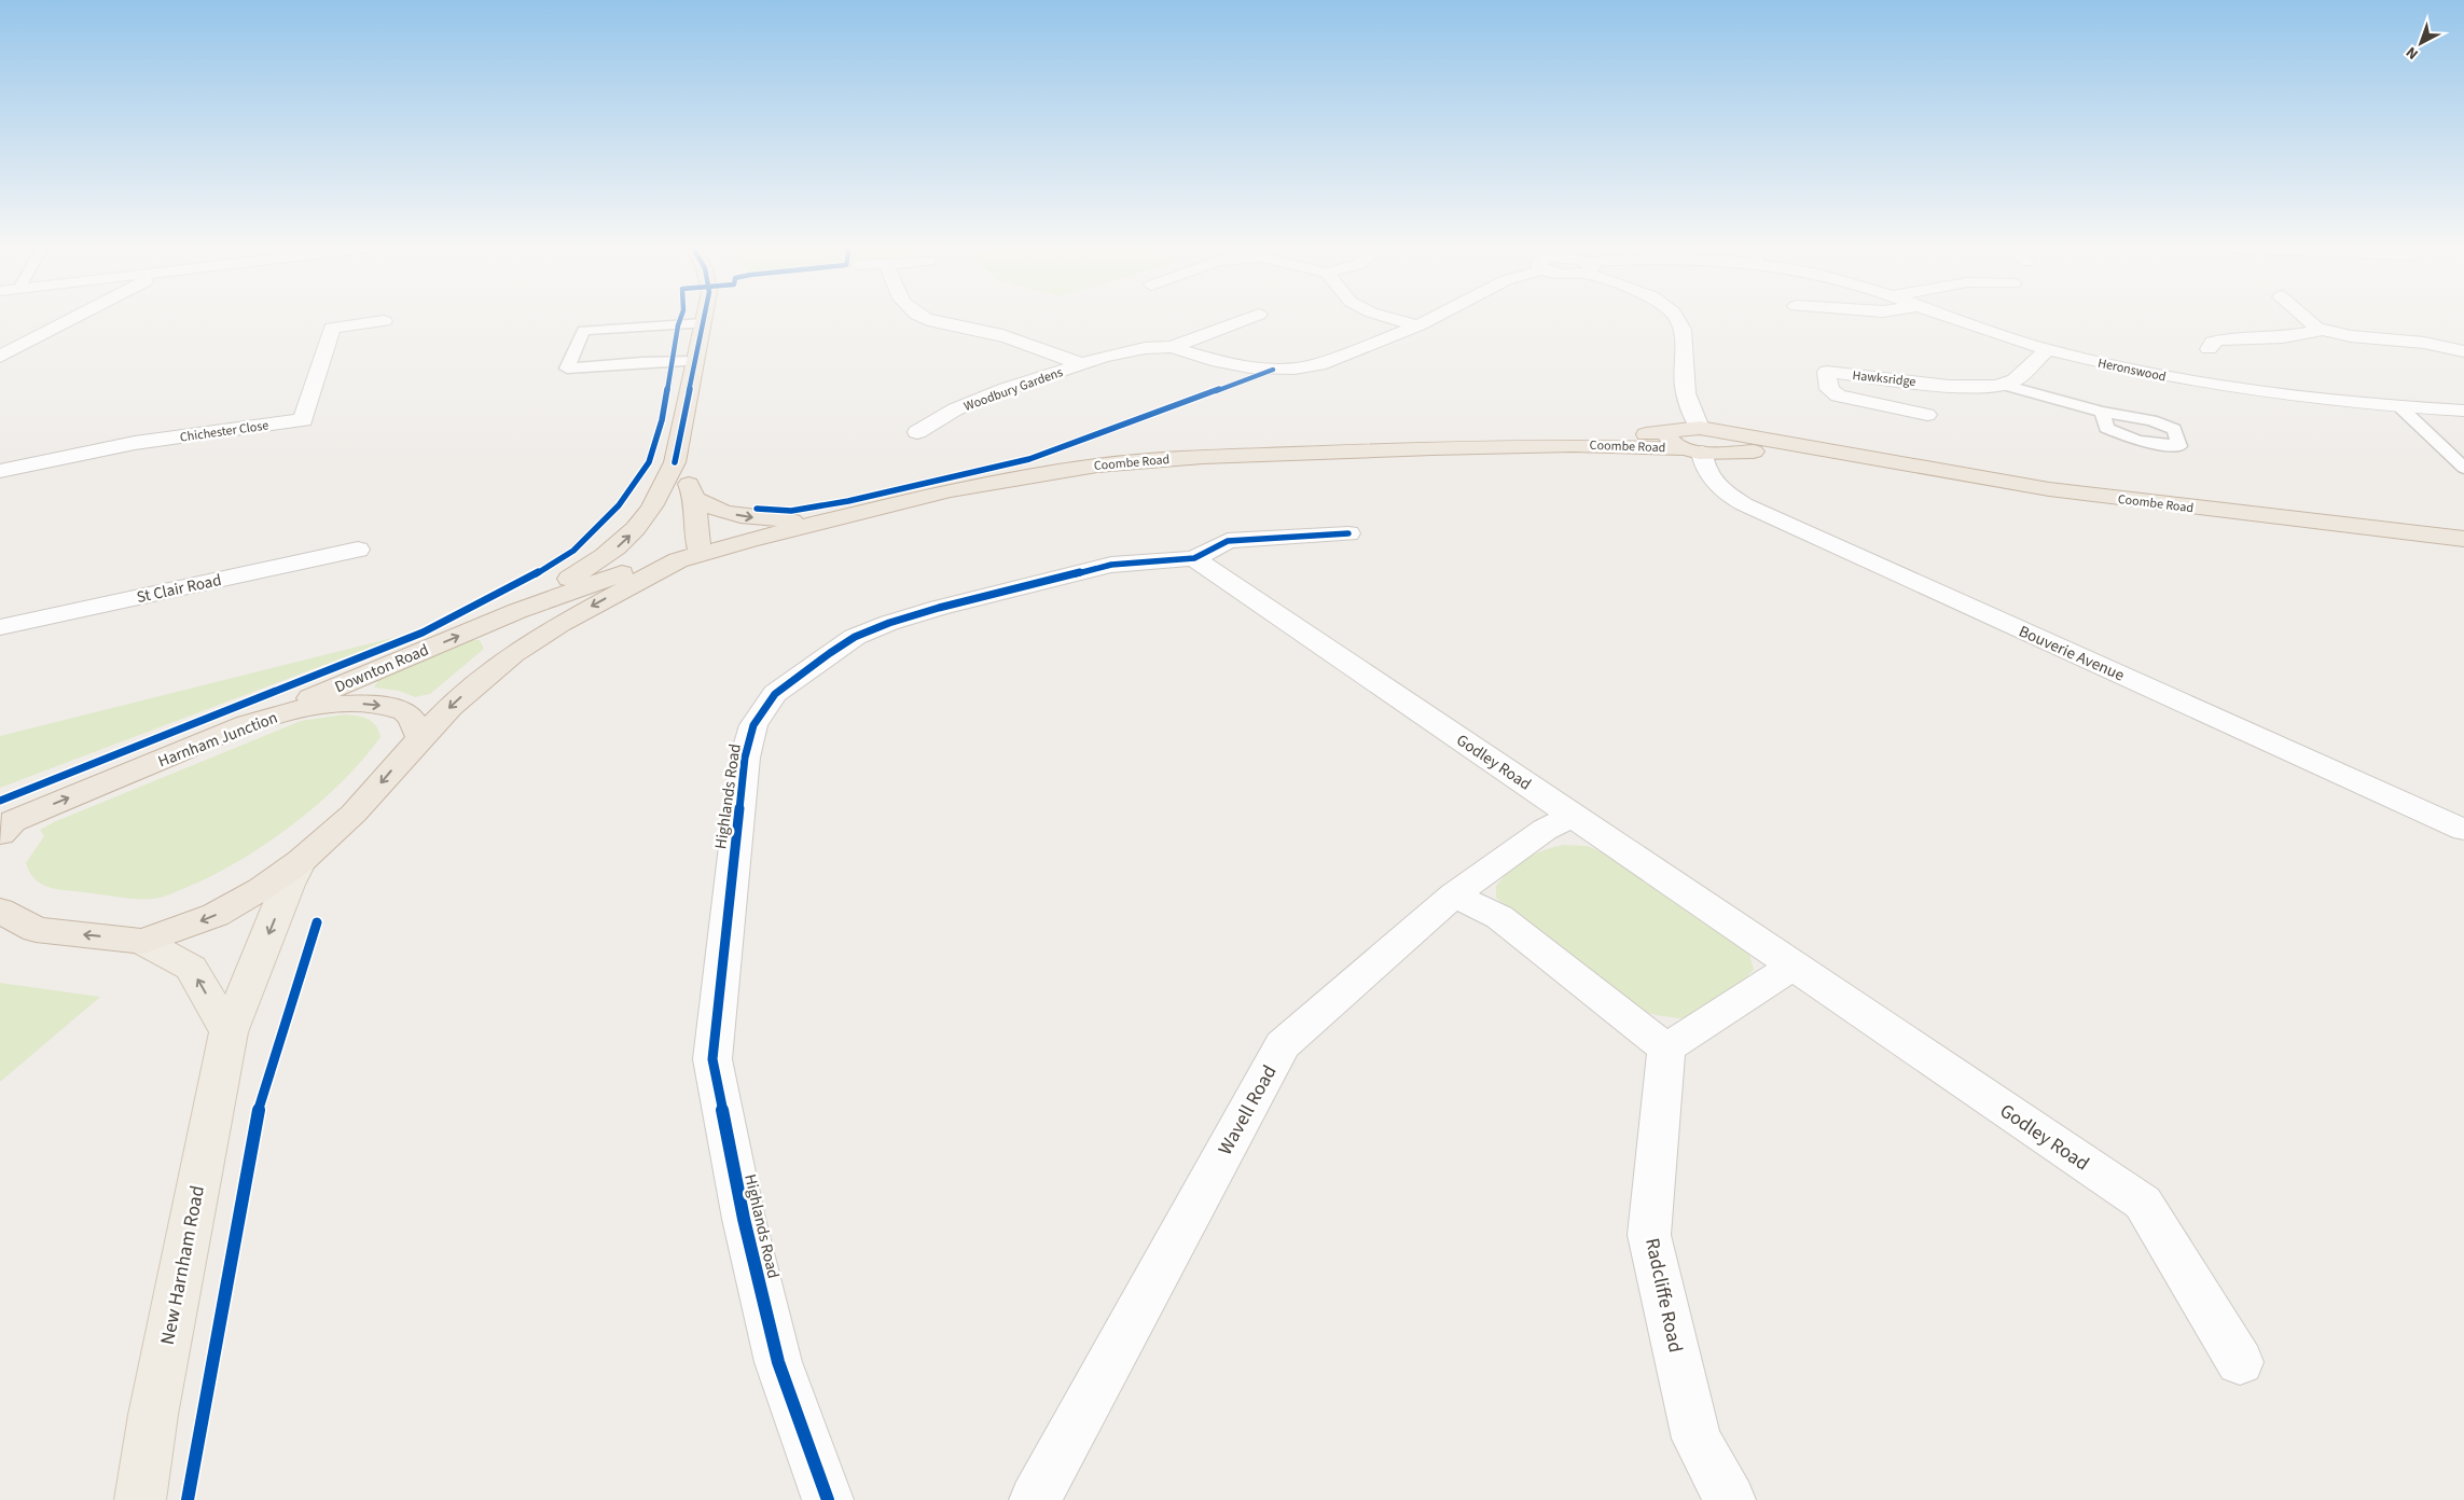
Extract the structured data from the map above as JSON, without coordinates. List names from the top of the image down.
{
  "streets": {
    "highway": ["Coombe Road", "Downton Road", "Harnham Junction"],
    "main road": ["New Harnham Road"],
    "street": [
      "Heronswood",
      "Hawksridge",
      "Woodbury Gardens",
      "Chichester Close",
      "St Clair Road",
      "Bouverie Avenue",
      "Godley Road",
      "Highlands Road",
      "Wavell Road",
      "Radcliffe Road"
    ]
  },
  "crossings": [
    ["Coombe Road", "Bouverie Avenue"],
    ["Coombe Road", "Downton Road"],
    ["Downton Road", "Harnham Junction"],
    ["Godley Road", "Highlands Road"],
    ["Godley Road", "Wavell Road"]
  ],
  "north": "bottom left"
}
